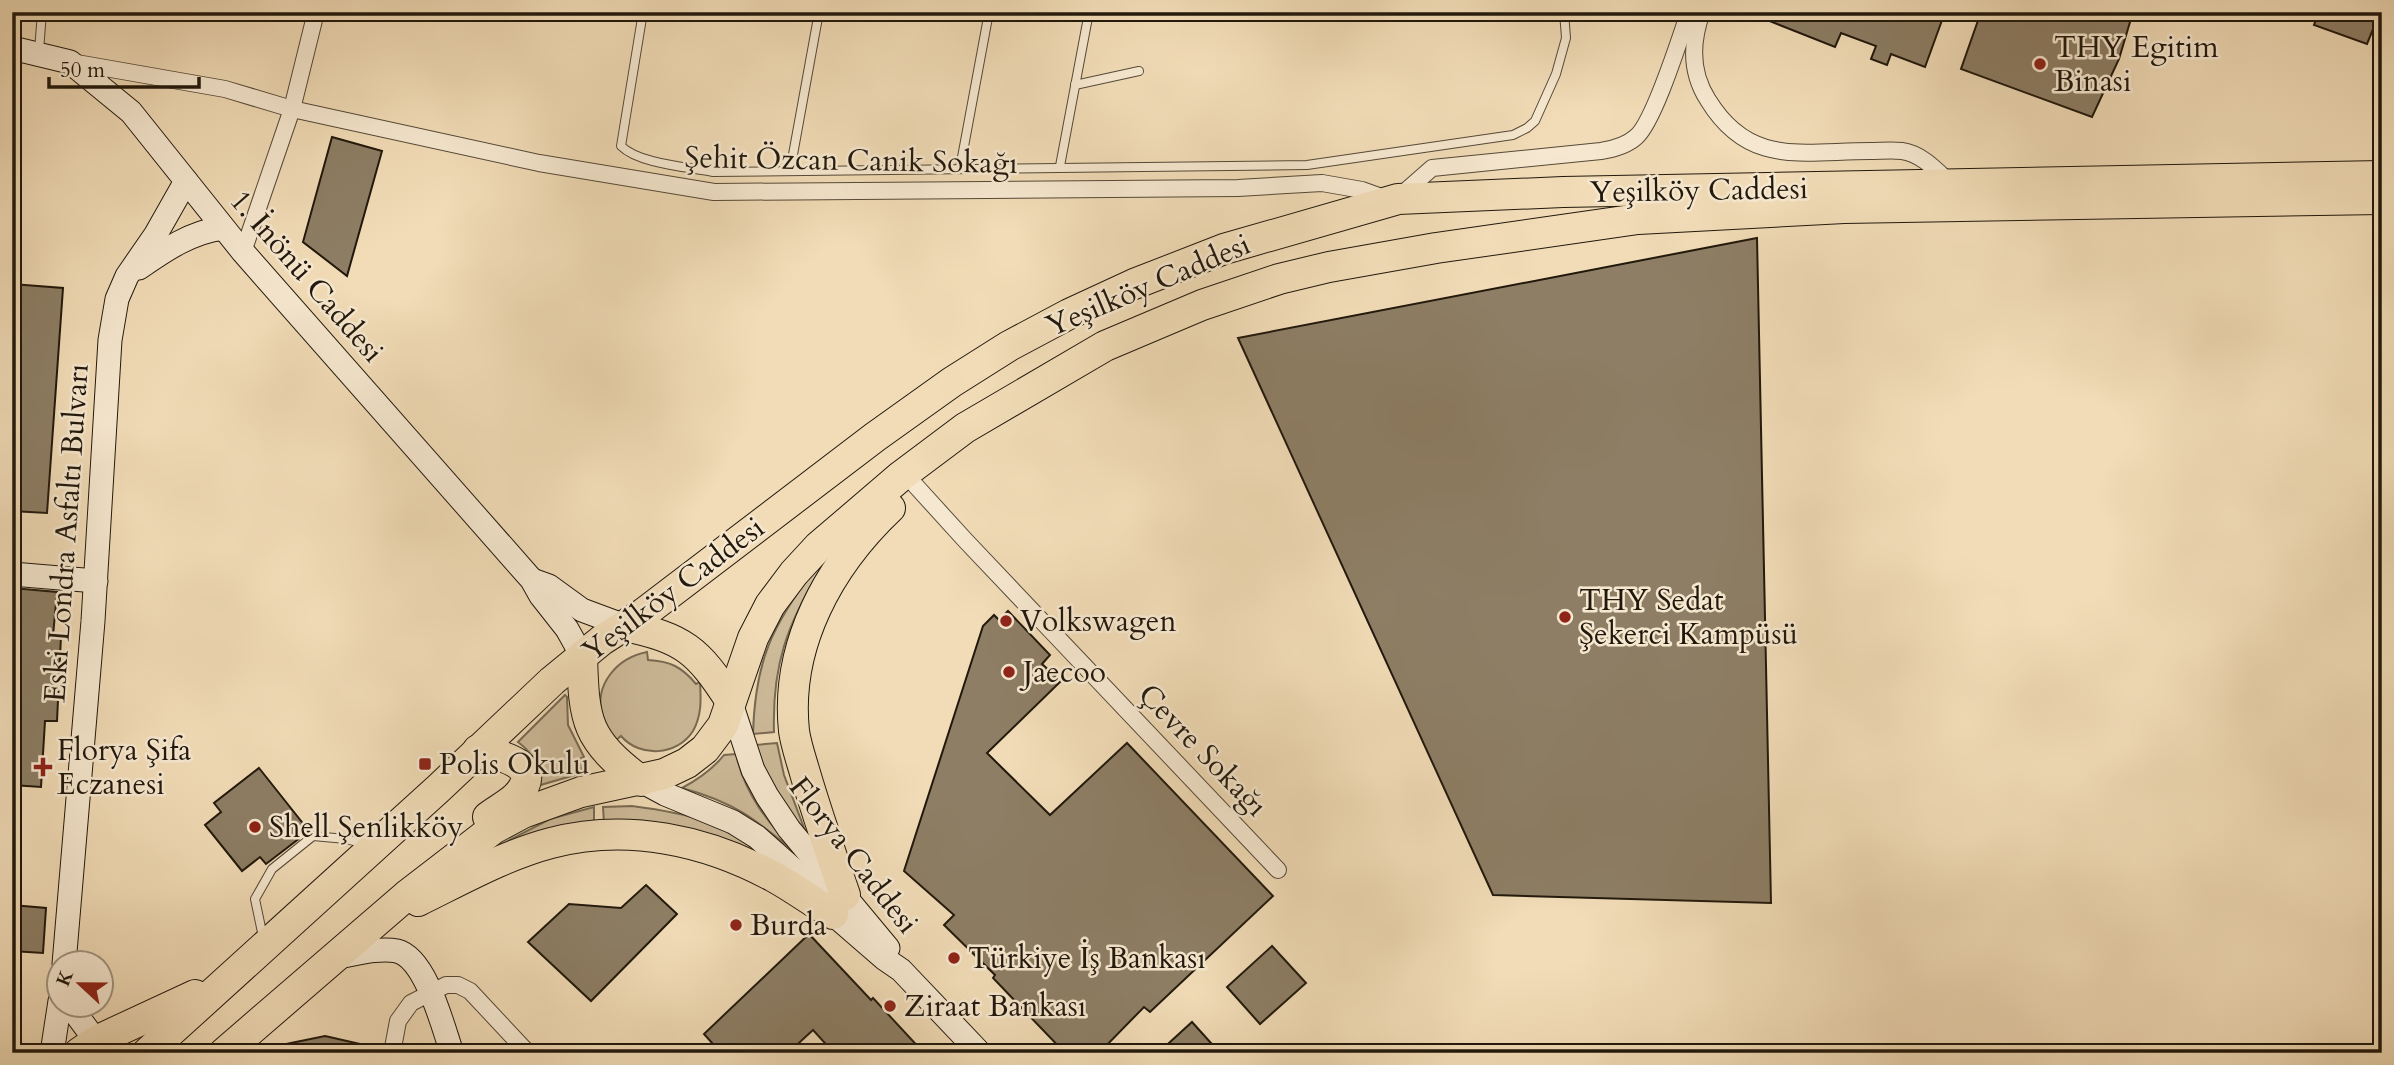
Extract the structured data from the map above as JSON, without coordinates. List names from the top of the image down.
{
  "streets": {
    "highway": ["Yeşilköy Caddesi"],
    "main road": ["1. İnönü Caddesi", "Eski Londra Asfaltı Bulvarı", "Florya Caddesi"],
    "street": ["Şehit Özcan Canik Sokağı", "Çevre Sokağı"]
  },
  "crossings": [
    ["Şehit Özcan Canik Sokağı", "Yeşilköy Caddesi"],
    ["Şehit Özcan Canik Sokağı", "1. İnönü Caddesi"],
    ["Yeşilköy Caddesi", "Florya Caddesi"],
    ["1. İnönü Caddesi", "Eski Londra Asfaltı Bulvarı"]
  ],
  "places": {
    "other": [
      "THY Egitim Binasi",
      "THY Sedat Şekerci Kampüsü",
      "Volkswagen",
      "Jaecoo",
      "Shell Şenlikköy",
      "Burda",
      "Türkiye İş Bankası",
      "Ziraat Bankası"
    ],
    "transit": ["Polis Okulu"],
    "health": ["Florya Şifa Eczanesi"]
  },
  "scale_bar": "50 m",
  "north": "left"
}
